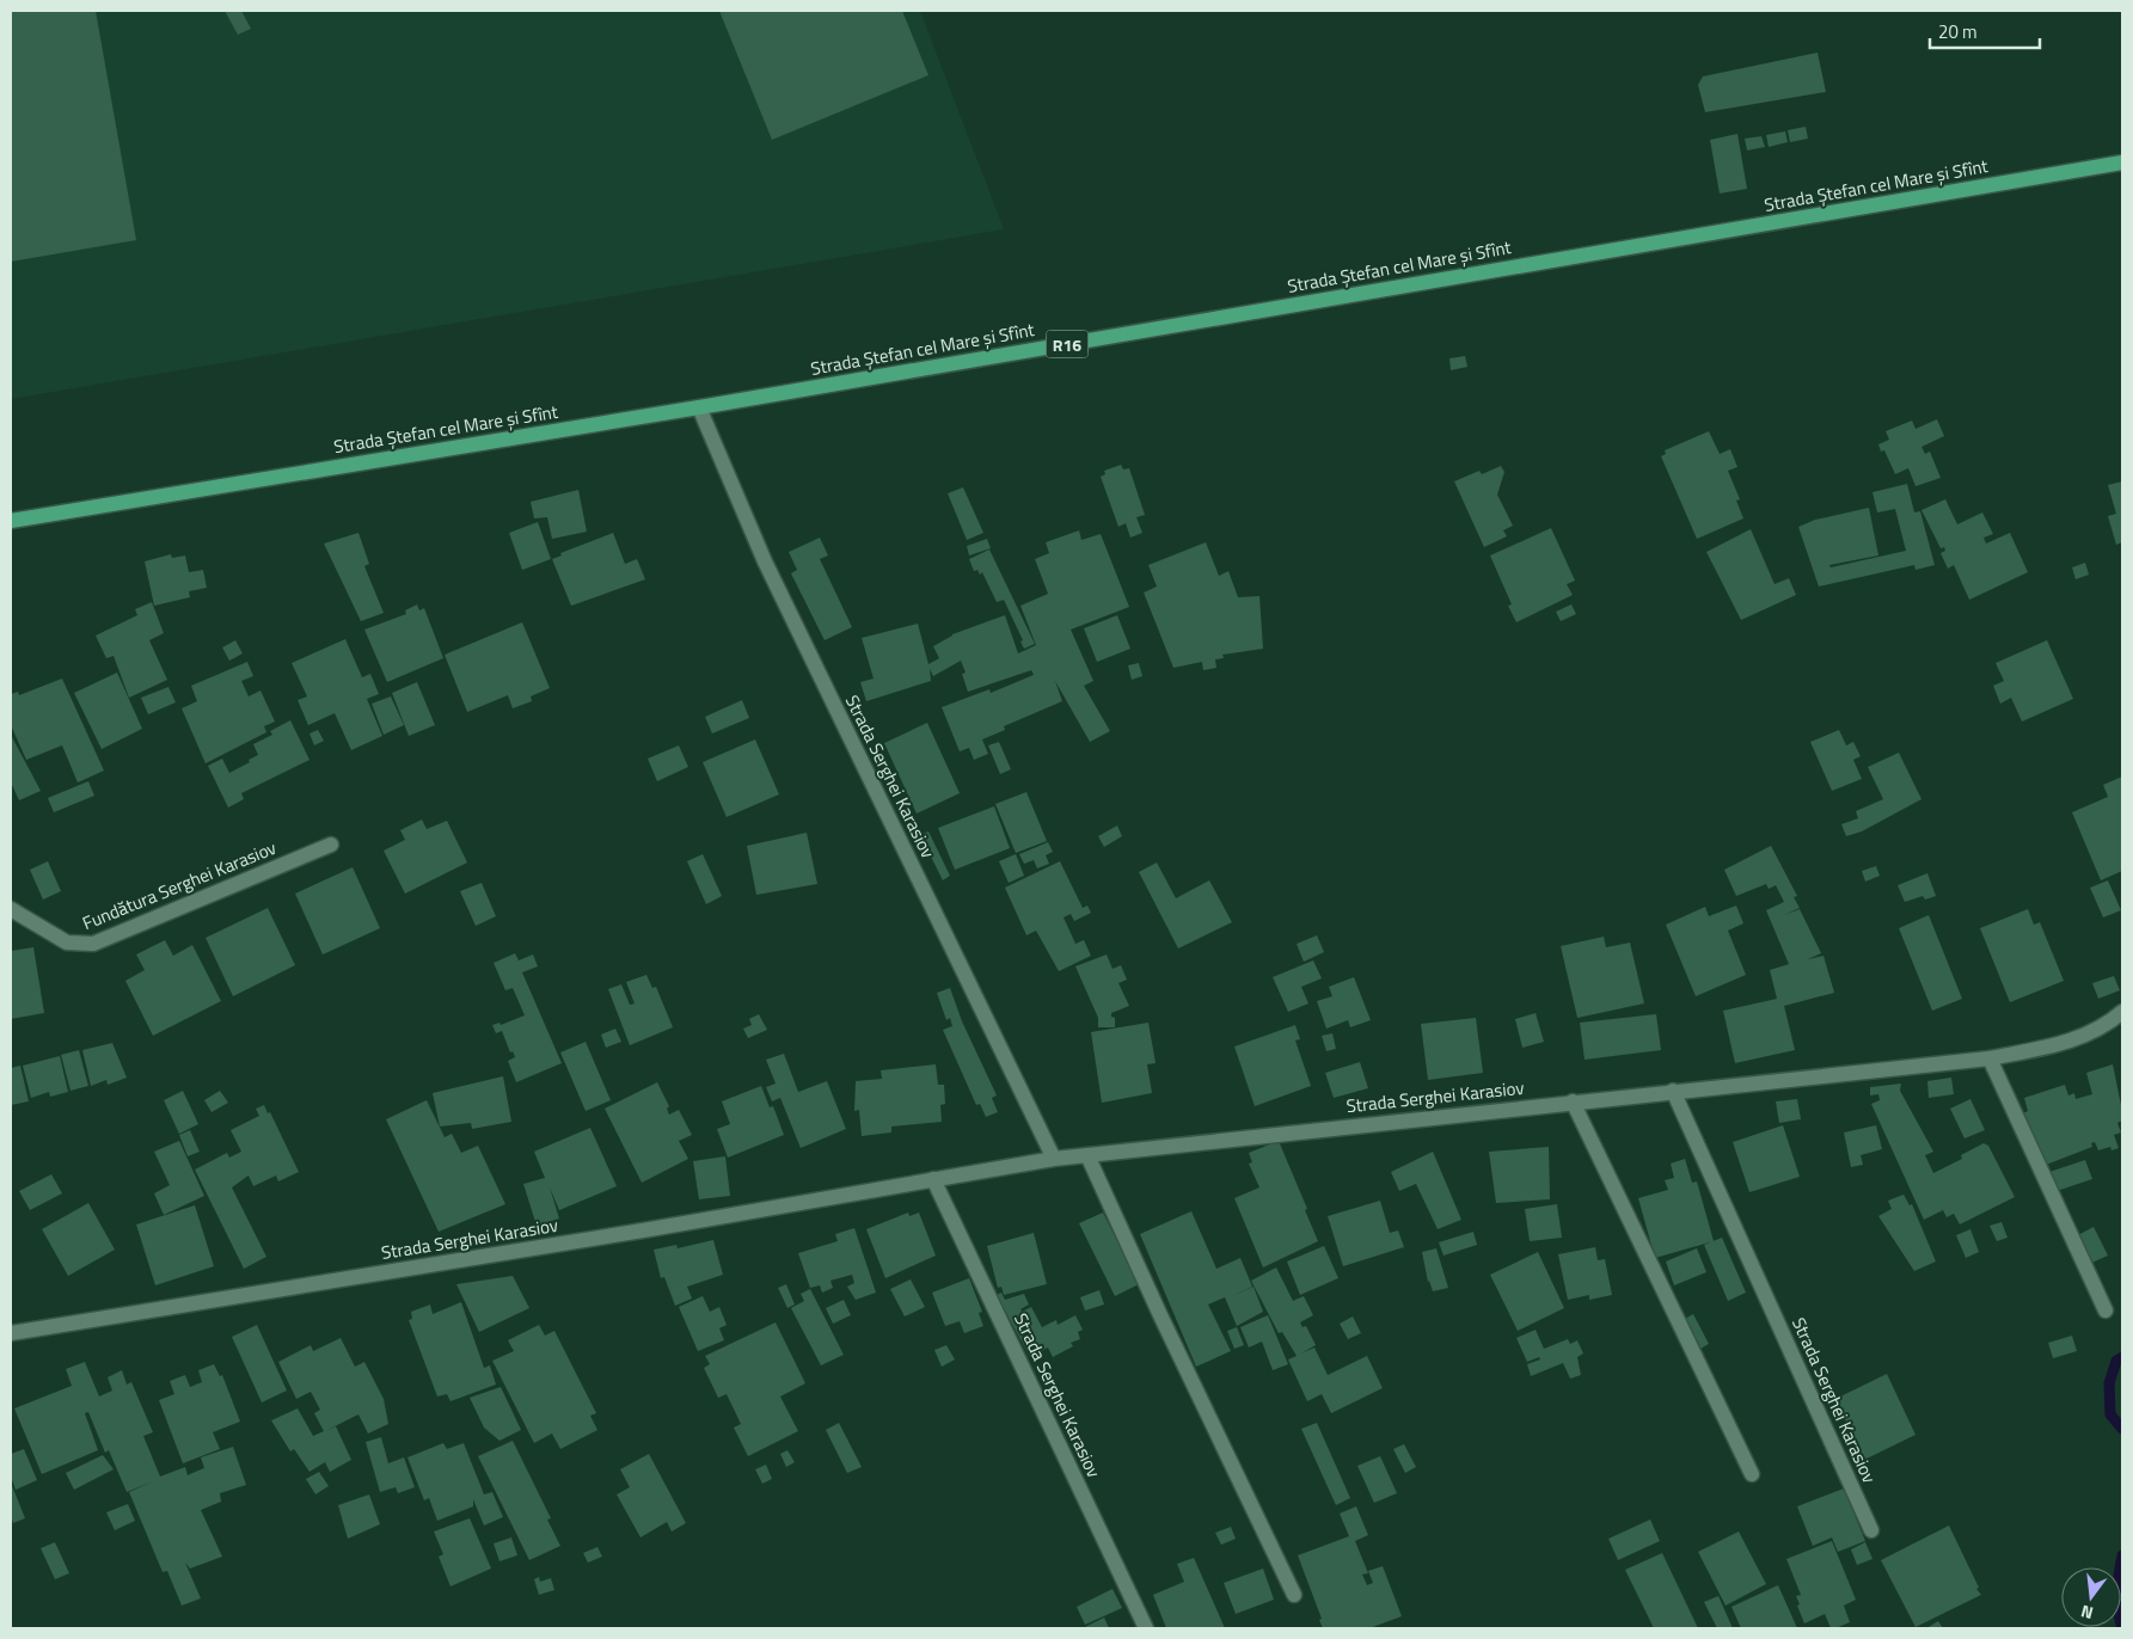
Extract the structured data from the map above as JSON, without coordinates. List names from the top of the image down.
{
  "streets": {
    "main road": ["Strada Ștefan cel Mare și Sfînt", "R16"],
    "street": ["Strada Serghei Karasiov", "Fundătura Serghei Karasiov"]
  },
  "crossings": [
    ["Strada Ștefan cel Mare și Sfînt", "Strada Serghei Karasiov"]
  ],
  "scale_bar": "20 m",
  "north": "bottom"
}
